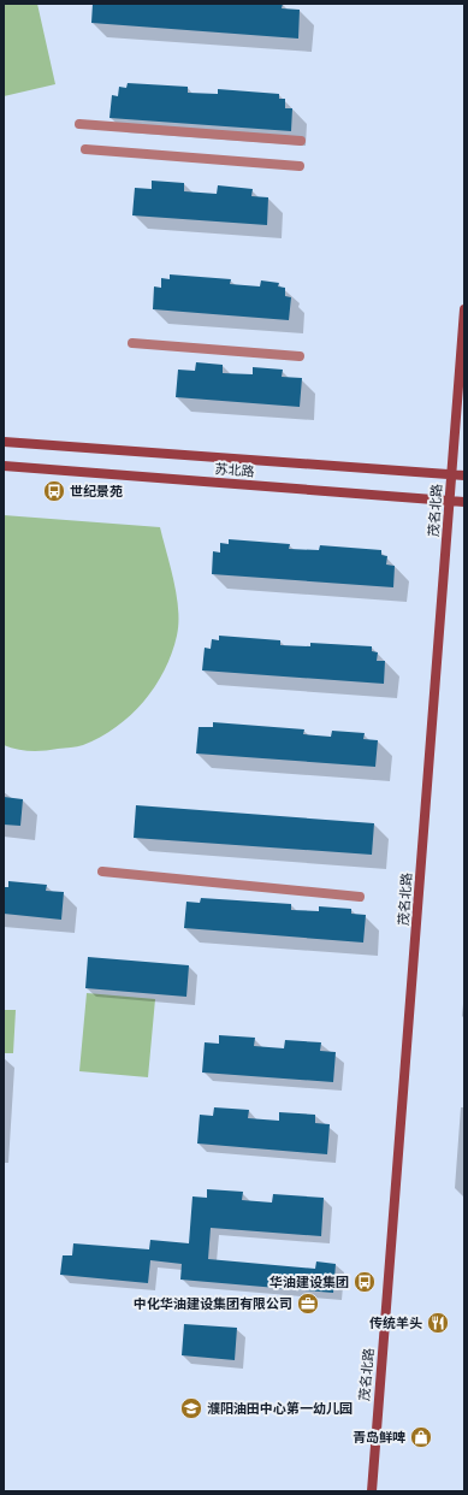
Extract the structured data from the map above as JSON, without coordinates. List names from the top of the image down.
{
  "streets": {
    "street": ["苏北路", "茂名北路"]
  },
  "crossings": [
    ["苏北路", "茂名北路"]
  ],
  "places": {
    "bus stop": ["世纪景苑", "华油建设集团"],
    "office": ["中化华油建设集团有限公司"],
    "restaurant": ["传统羊头"],
    "school or university": ["濮阳油田中心第一幼儿园"],
    "shop": ["青岛鲜啤"]
  }
}
